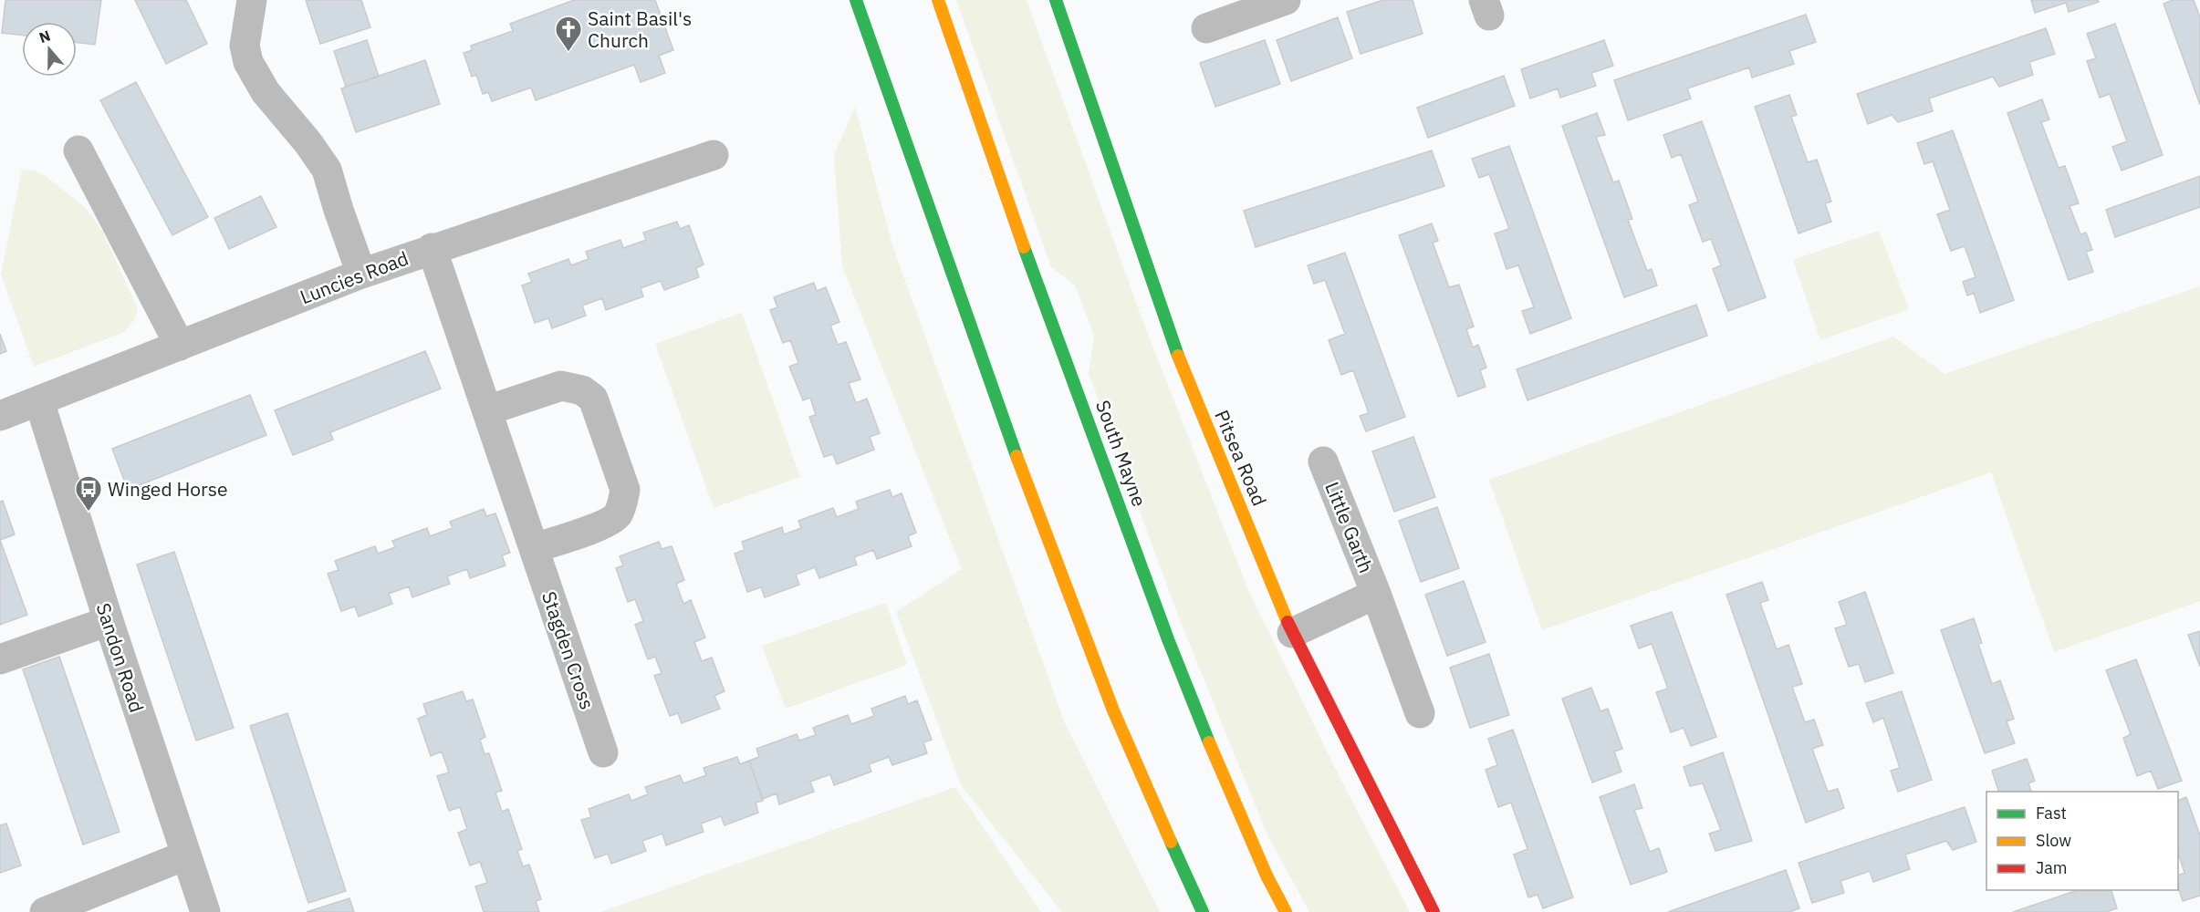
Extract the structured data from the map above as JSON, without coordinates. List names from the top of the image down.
{
  "streets": {
    "main road": ["South Mayne", "Pitsea Road"],
    "street": [
      "Luncies Road",
      "Little Garth",
      "Stagden Cross",
      "Sandon Road"
    ]
  },
  "crossings": [
    ["Luncies Road", "Stagden Cross"],
    ["Luncies Road", "Sandon Road"],
    ["Pitsea Road", "Little Garth"]
  ],
  "places": {
    "church": ["Saint Basil's Church"],
    "bus stop": ["Winged Horse"]
  },
  "legend": ["Fast", "Slow", "Jam"],
  "north": "top"
}
